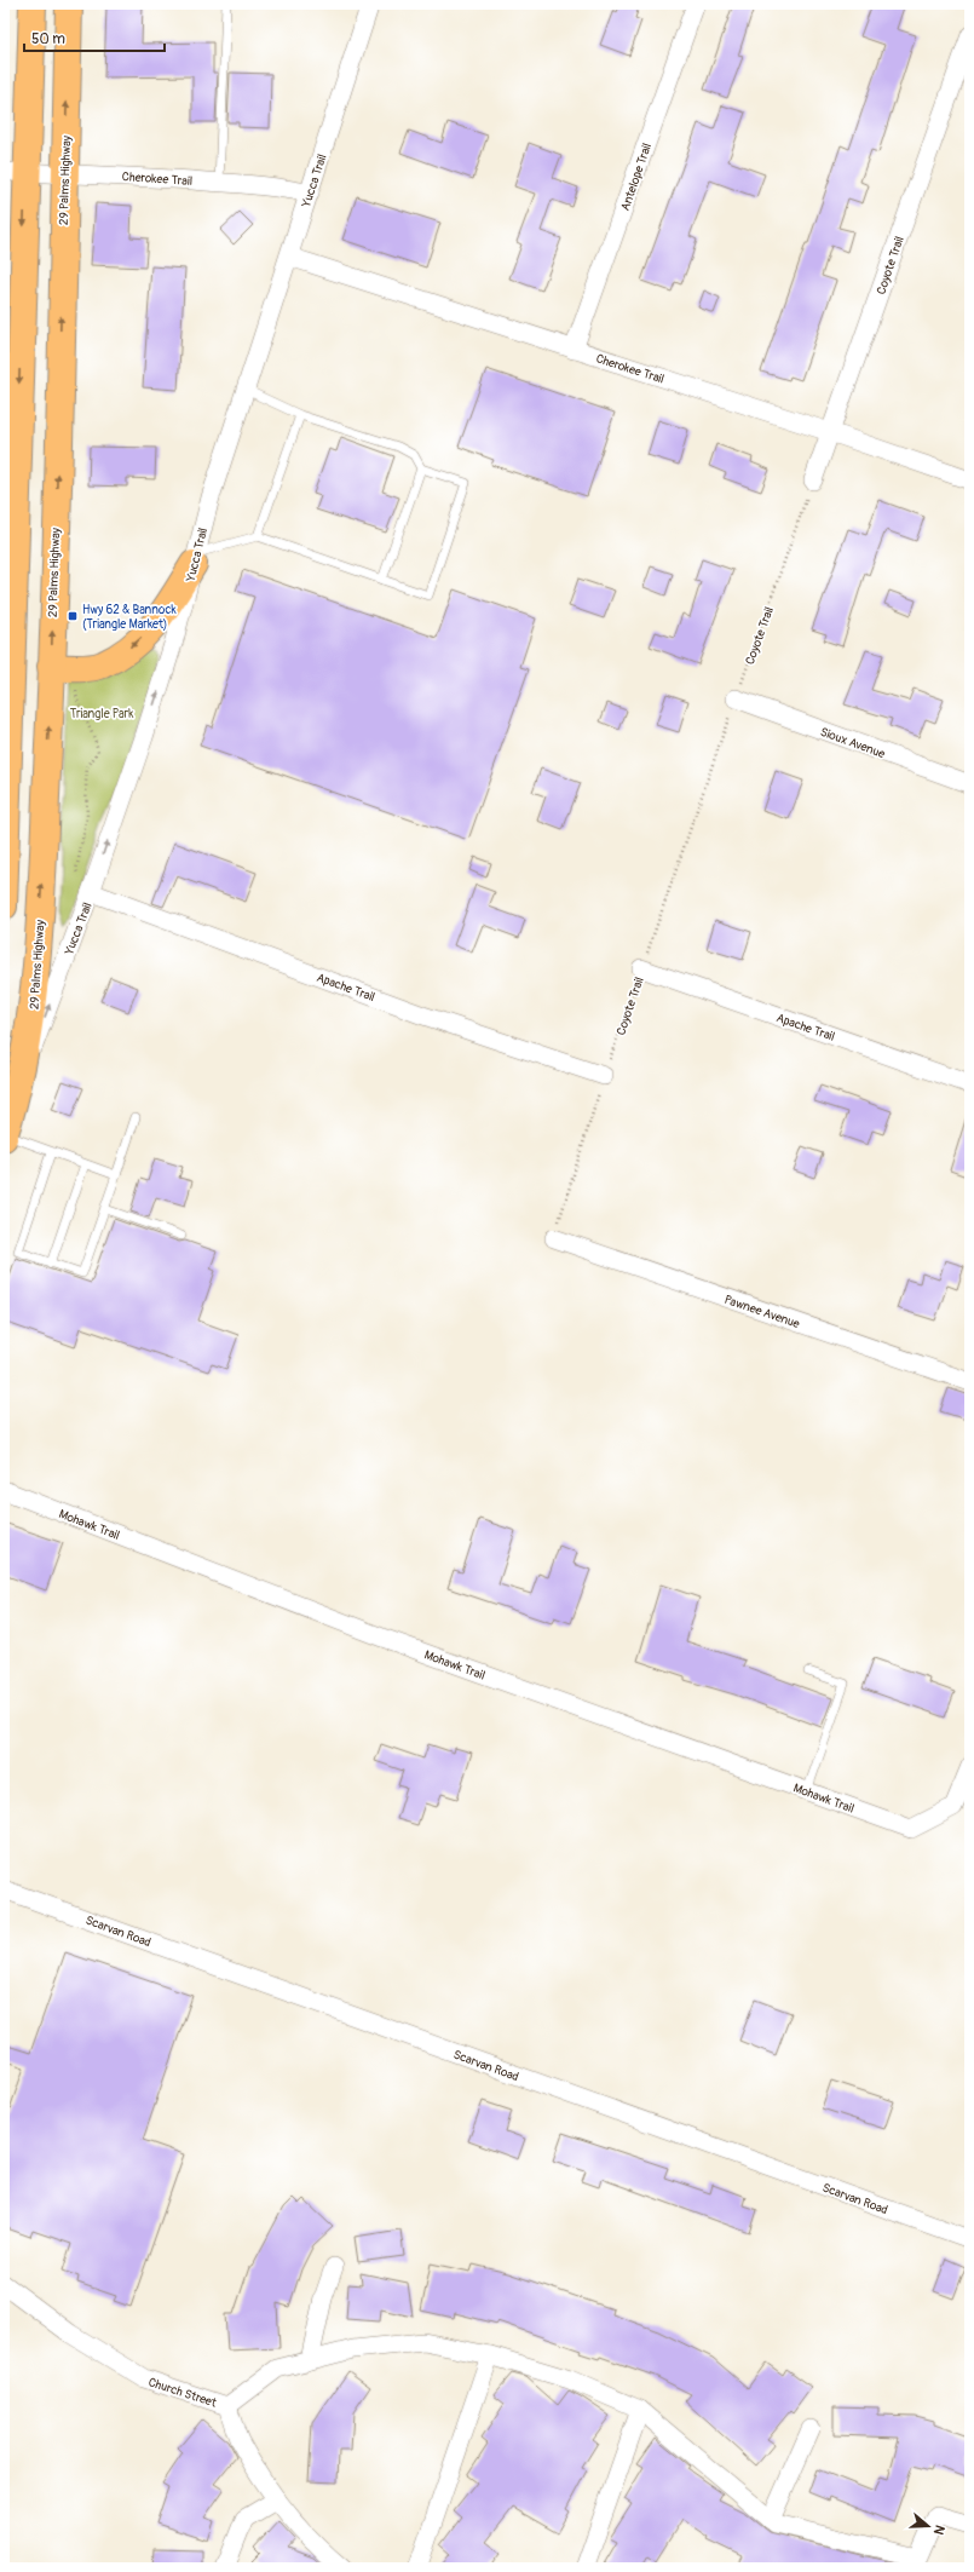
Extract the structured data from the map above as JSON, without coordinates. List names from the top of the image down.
{
  "streets": {
    "main road": ["29 Palms Highway"],
    "street": [
      "Antelope Trail",
      "Cherokee Trail",
      "Yucca Trail",
      "Coyote Trail",
      "Sioux Avenue",
      "Apache Trail",
      "Pawnee Avenue",
      "Mohawk Trail",
      "Scarvan Road",
      "Church Street"
    ]
  },
  "crossings": [
    ["Antelope Trail", "Cherokee Trail"],
    ["Cherokee Trail", "29 Palms Highway"],
    ["Cherokee Trail", "Yucca Trail"],
    ["Cherokee Trail", "Coyote Trail"],
    ["29 Palms Highway", "Yucca Trail"],
    ["Yucca Trail", "Apache Trail"],
    ["Coyote Trail", "Sioux Avenue"],
    ["Coyote Trail", "Apache Trail"],
    ["Coyote Trail", "Pawnee Avenue"]
  ],
  "one_way": ["Yucca Trail"],
  "parks": ["Triangle Park"],
  "places": {
    "transit": ["Hwy 62 & Bannock (Triangle Market)"]
  },
  "scale_bar": "50 m",
  "north": "right"
}
